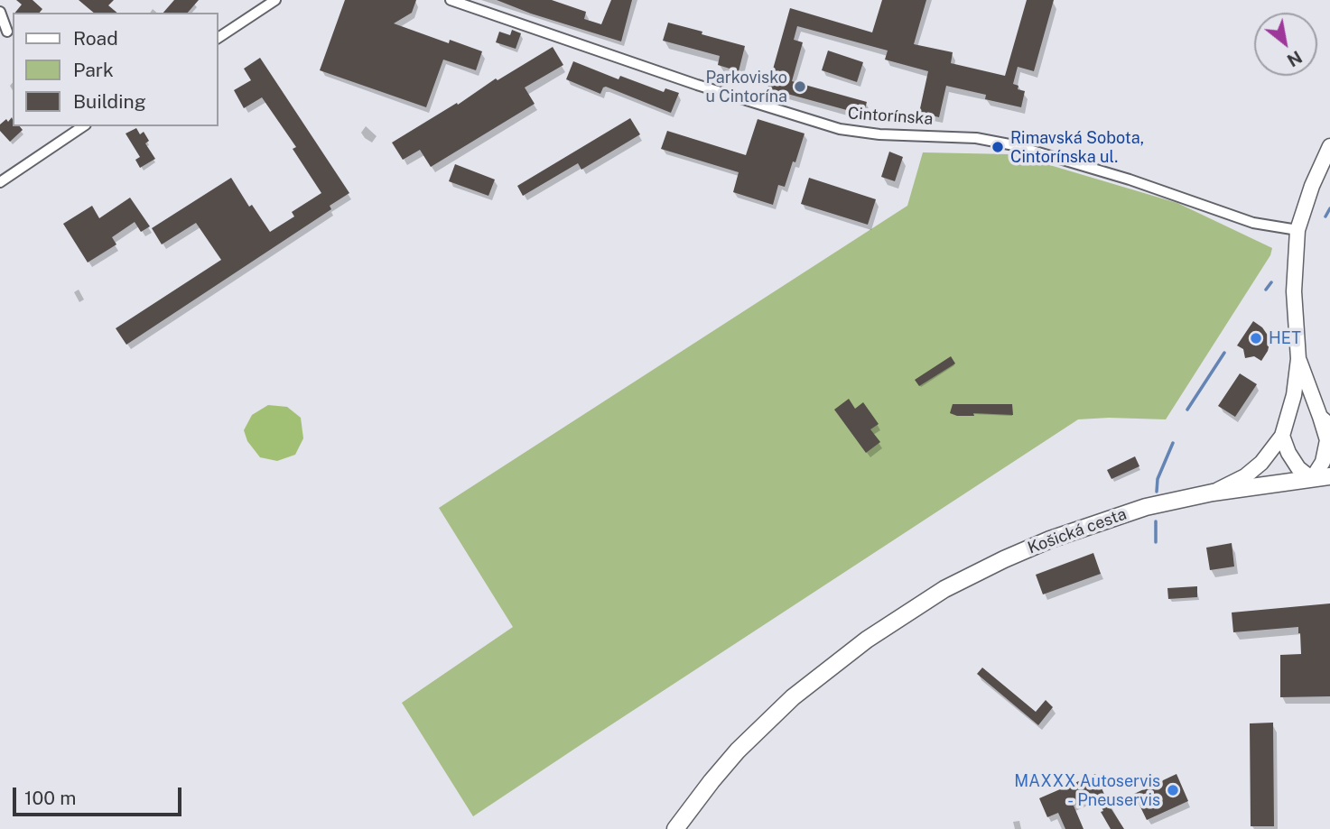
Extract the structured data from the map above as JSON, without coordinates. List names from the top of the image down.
{
  "streets": {
    "main road": ["Košická cesta"],
    "street": ["Cintorínska"]
  },
  "places": [
    "Parkovisko u Cintorína",
    "Rimavská Sobota, Cintorínska ul.",
    "HET",
    "MAXXX Autoservis - Pneuservis"
  ],
  "legend": ["Road", "Park", "Building"],
  "scale_bar": "100 m",
  "north": "bottom right"
}
